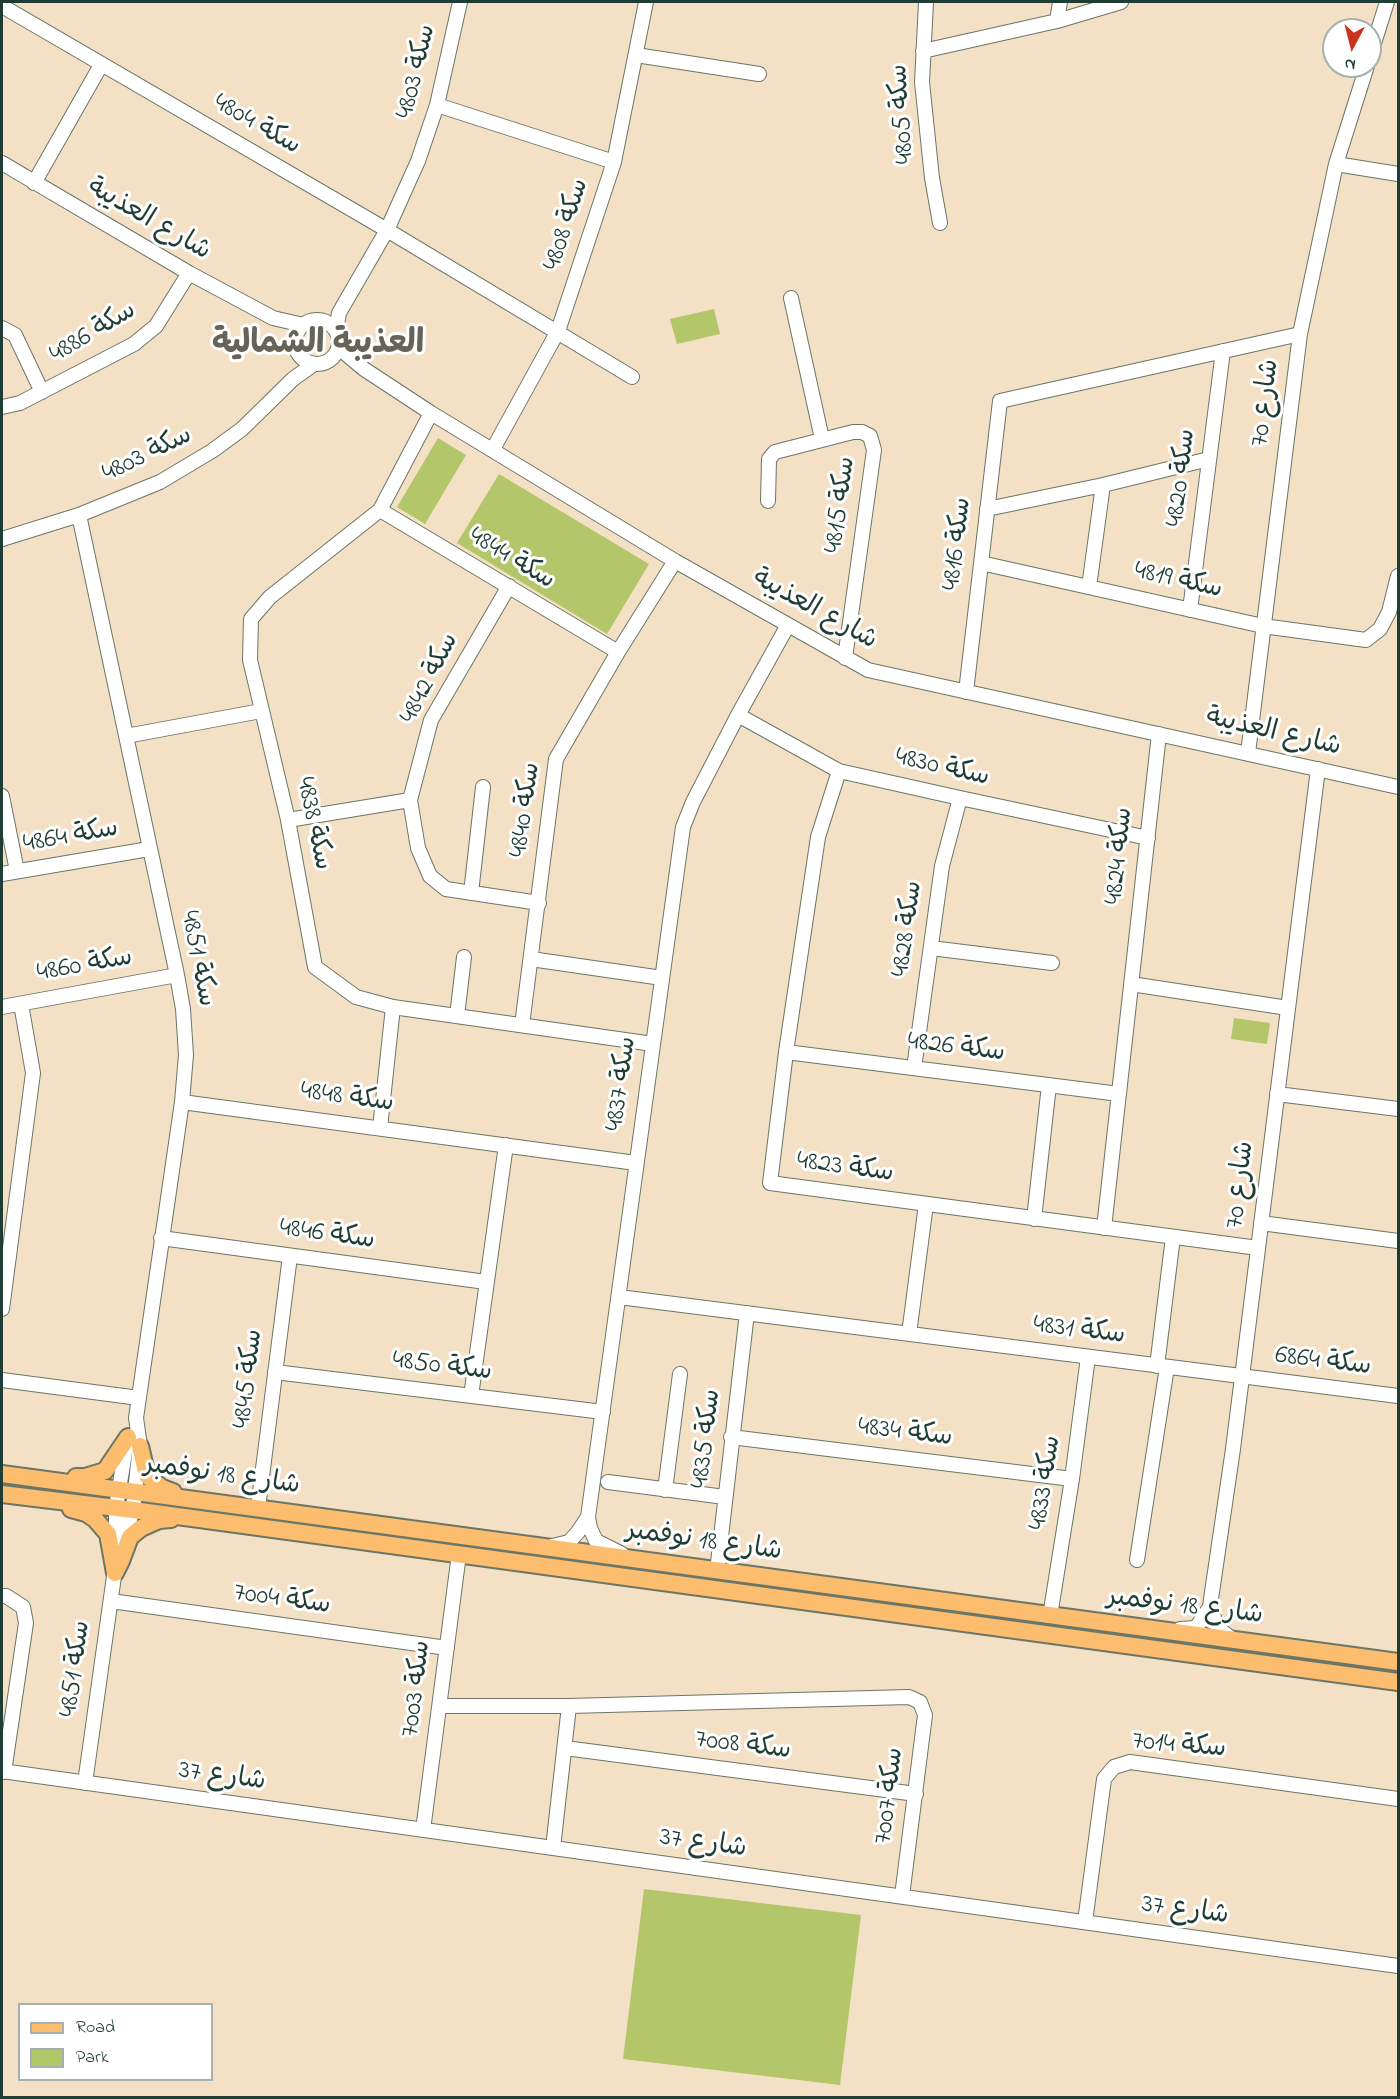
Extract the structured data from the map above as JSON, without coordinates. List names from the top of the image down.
{
  "streets": {
    "main road": ["شارع 18 نوفمبر"],
    "street": [
      "سكة 4803",
      "سكة 4805",
      "سكة 4804",
      "شارع العذيبة",
      "سكة 4808",
      "سكة 4886",
      "شارع 70",
      "سكة 4820",
      "سكة 4815",
      "سكة 4816",
      "سكة 4844",
      "سكة 4819",
      "سكة 4842",
      "سكة 4830",
      "سكة 4840",
      "سكة 4838",
      "سكة 4864",
      "سكة 4824",
      "سكة 4828",
      "سكة 4851",
      "سكة 4860",
      "سكة 4826",
      "سكة 4837",
      "سكة 4848",
      "سكة 4823",
      "سكة 4846",
      "سكة 4831",
      "سكة 6864",
      "سكة 4850",
      "سكة 4845",
      "سكة 4834",
      "سكة 4835",
      "سكة 4833",
      "سكة 7004",
      "سكة 7003",
      "سكة 7008",
      "سكة 7014",
      "شارع 37",
      "سكة 7007"
    ]
  },
  "crossings": [
    ["سكة 4803", "سكة 4804"],
    ["سكة 4803", "شارع العذيبة"],
    ["سكة 4803", "سكة 4851"],
    ["سكة 4804", "سكة 4808"],
    ["شارع العذيبة", "سكة 4808"],
    ["شارع العذيبة", "سكة 4886"],
    ["شارع العذيبة", "شارع 70"],
    ["شارع العذيبة", "سكة 4815"],
    ["شارع العذيبة", "سكة 4816"],
    ["شارع العذيبة", "سكة 4840"],
    ["شارع العذيبة", "سكة 4838"],
    ["شارع العذيبة", "سكة 4824"],
    ["شارع العذيبة", "سكة 4837"],
    ["شارع 70", "سكة 4819"],
    ["شارع 70", "سكة 4823"],
    ["شارع 70", "سكة 4831"],
    ["شارع 70", "سكة 6864"],
    ["شارع 70", "شارع 18 نوفمبر"],
    ["سكة 4820", "سكة 4816"],
    ["سكة 4820", "سكة 4819"],
    ["سكة 4816", "سكة 4819"],
    ["سكة 4844", "سكة 4842"],
    ["سكة 4844", "سكة 4840"],
    ["سكة 4844", "سكة 4838"],
    ["سكة 4842", "سكة 4840"],
    ["سكة 4830", "سكة 4824"],
    ["سكة 4830", "سكة 4828"],
    ["سكة 4830", "سكة 4837"],
    ["سكة 4830", "سكة 4823"],
    ["سكة 4840", "سكة 4838"],
    ["سكة 4838", "سكة 4837"],
    ["سكة 4864", "سكة 4851"],
    ["سكة 4824", "سكة 4826"],
    ["سكة 4824", "سكة 4823"],
    ["سكة 4828", "سكة 4826"],
    ["سكة 4851", "سكة 4860"],
    ["سكة 4851", "سكة 4848"],
    ["سكة 4851", "سكة 4846"],
    ["سكة 4851", "شارع 18 نوفمبر"],
    ["سكة 4851", "سكة 7004"],
    ["سكة 4851", "شارع 37"],
    ["سكة 4826", "سكة 4823"],
    ["سكة 4837", "سكة 4848"],
    ["سكة 4837", "سكة 4831"],
    ["سكة 4837", "سكة 4850"],
    ["سكة 4837", "شارع 18 نوفمبر"],
    ["سكة 4846", "سكة 4845"],
    ["سكة 4831", "سكة 6864"],
    ["سكة 4831", "سكة 4835"],
    ["سكة 4831", "سكة 4833"],
    ["سكة 4850", "سكة 4845"],
    ["سكة 4845", "شارع 18 نوفمبر"],
    ["سكة 4834", "سكة 4835"],
    ["سكة 4834", "سكة 4833"],
    ["سكة 4835", "شارع 18 نوفمبر"],
    ["شارع 18 نوفمبر", "سكة 4833"],
    ["شارع 18 نوفمبر", "سكة 7003"],
    ["سكة 7004", "سكة 7003"],
    ["سكة 7003", "سكة 7008"],
    ["سكة 7003", "شارع 37"],
    ["سكة 7008", "سكة 7007"],
    ["سكة 7014", "شارع 37"],
    ["شارع 37", "سكة 7007"]
  ],
  "districts": ["العذيبة الشمالية"],
  "legend": ["Road", "Park"],
  "north": "bottom"
}
